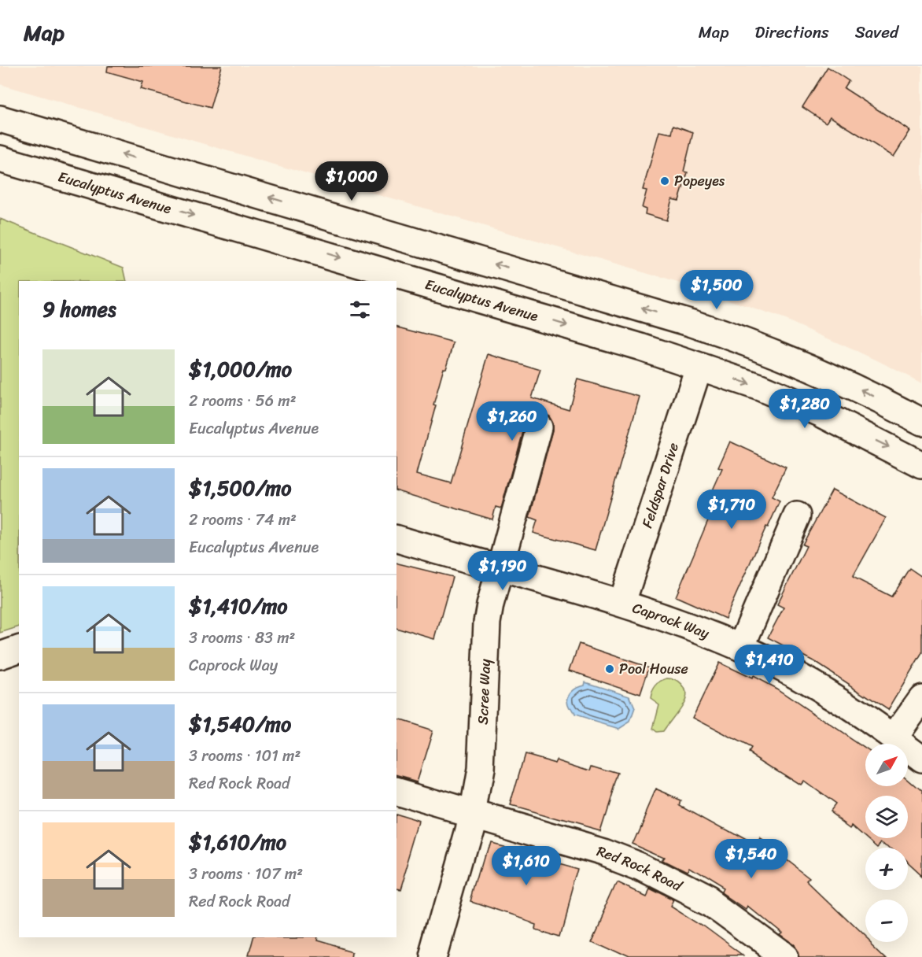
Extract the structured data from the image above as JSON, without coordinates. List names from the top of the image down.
{
  "streets": {
    "street": [
      "Eucalyptus Avenue",
      "Feldspar Drive",
      "Caprock Way",
      "Scree Way",
      "Red Rock Road"
    ]
  },
  "crossings": [
    ["Eucalyptus Avenue", "Feldspar Drive"],
    ["Feldspar Drive", "Caprock Way"],
    ["Caprock Way", "Scree Way"],
    ["Scree Way", "Red Rock Road"]
  ],
  "places": ["Popeyes", "Pool House"],
  "north": "top right",
  "page": {
    "header": "Map",
    "nav": ["Map", "Directions", "Saved"],
    "price": [
      "$1,000",
      "$1,500",
      "$1,280",
      "$1,260",
      "$1,710",
      "$1,190",
      "$1,410",
      "$1,540",
      "$1,610"
    ],
    "heading": "9 homes",
    "list": [
      {
        "name": "$1,000/mo",
        "note": "2 rooms · 56 m² · Eucalyptus Avenue"
      },
      {
        "name": "$1,500/mo",
        "note": "2 rooms · 74 m² · Eucalyptus Avenue"
      },
      {
        "name": "$1,410/mo",
        "note": "3 rooms · 83 m² · Caprock Way"
      },
      {
        "name": "$1,540/mo",
        "note": "3 rooms · 101 m² · Red Rock Road"
      },
      {
        "name": "$1,610/mo",
        "note": "3 rooms · 107 m² · Red Rock Road"
      }
    ],
    "map_buttons": ["+", "−"]
  }
}
